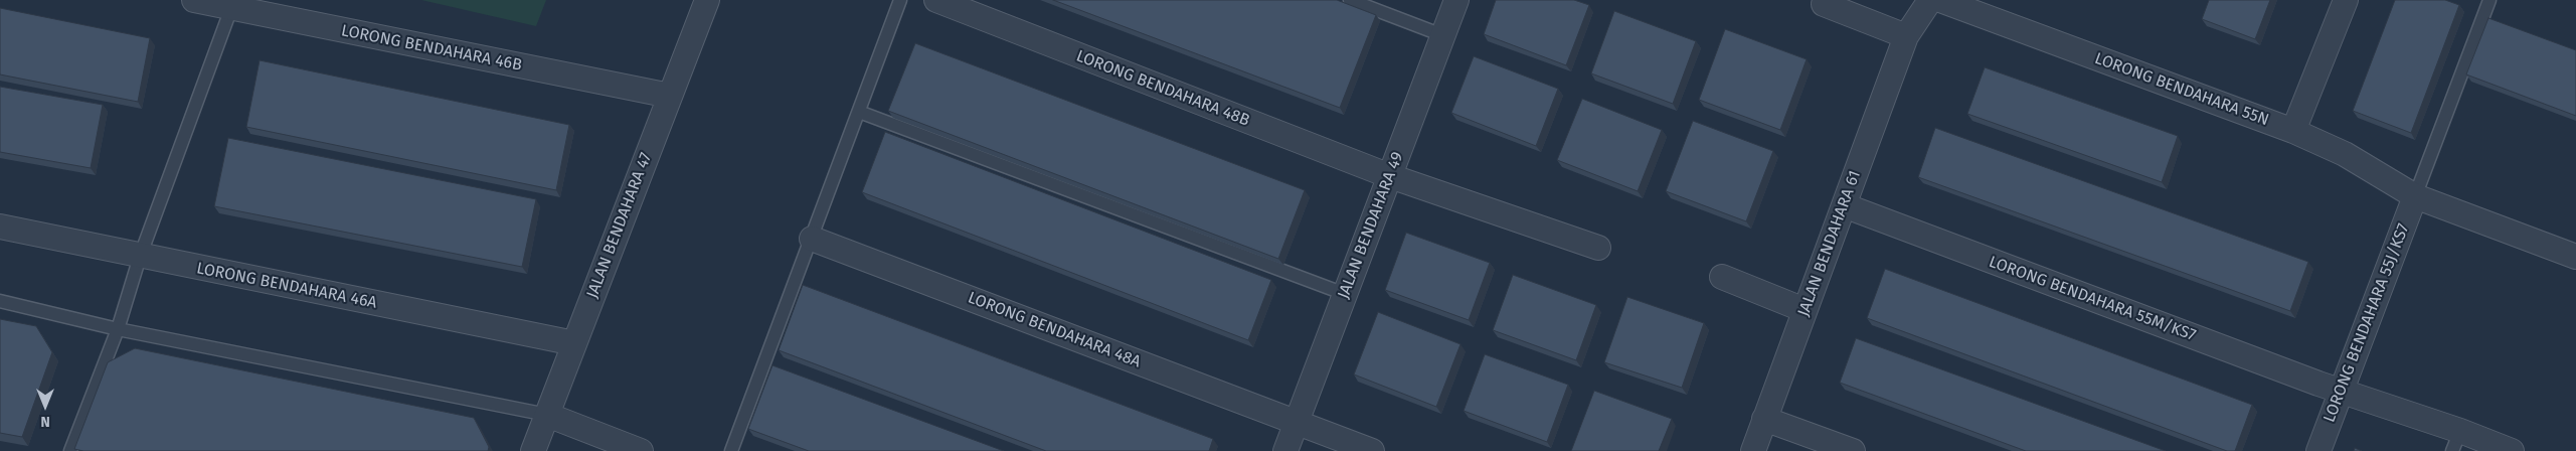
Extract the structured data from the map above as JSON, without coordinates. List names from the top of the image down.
{
  "streets": {
    "street": [
      "LORONG BENDAHARA 46B",
      "LORONG BENDAHARA 48B",
      "LORONG BENDAHARA 55N",
      "JALAN BENDAHARA 47",
      "JALAN BENDAHARA 49",
      "JALAN BENDAHARA 61",
      "LORONG BENDAHARA 46A",
      "LORONG BENDAHARA 55M/KS7",
      "LORONG BENDAHARA 55J/KS7",
      "LORONG BENDAHARA 48A"
    ]
  },
  "crossings": [
    ["LORONG BENDAHARA 46B", "JALAN BENDAHARA 47"],
    ["LORONG BENDAHARA 48B", "JALAN BENDAHARA 49"],
    ["LORONG BENDAHARA 55N", "LORONG BENDAHARA 55J/KS7"],
    ["JALAN BENDAHARA 47", "LORONG BENDAHARA 46A"],
    ["JALAN BENDAHARA 49", "LORONG BENDAHARA 48A"],
    ["JALAN BENDAHARA 61", "LORONG BENDAHARA 55M/KS7"],
    ["LORONG BENDAHARA 55M/KS7", "LORONG BENDAHARA 55J/KS7"]
  ],
  "north": "bottom"
}
